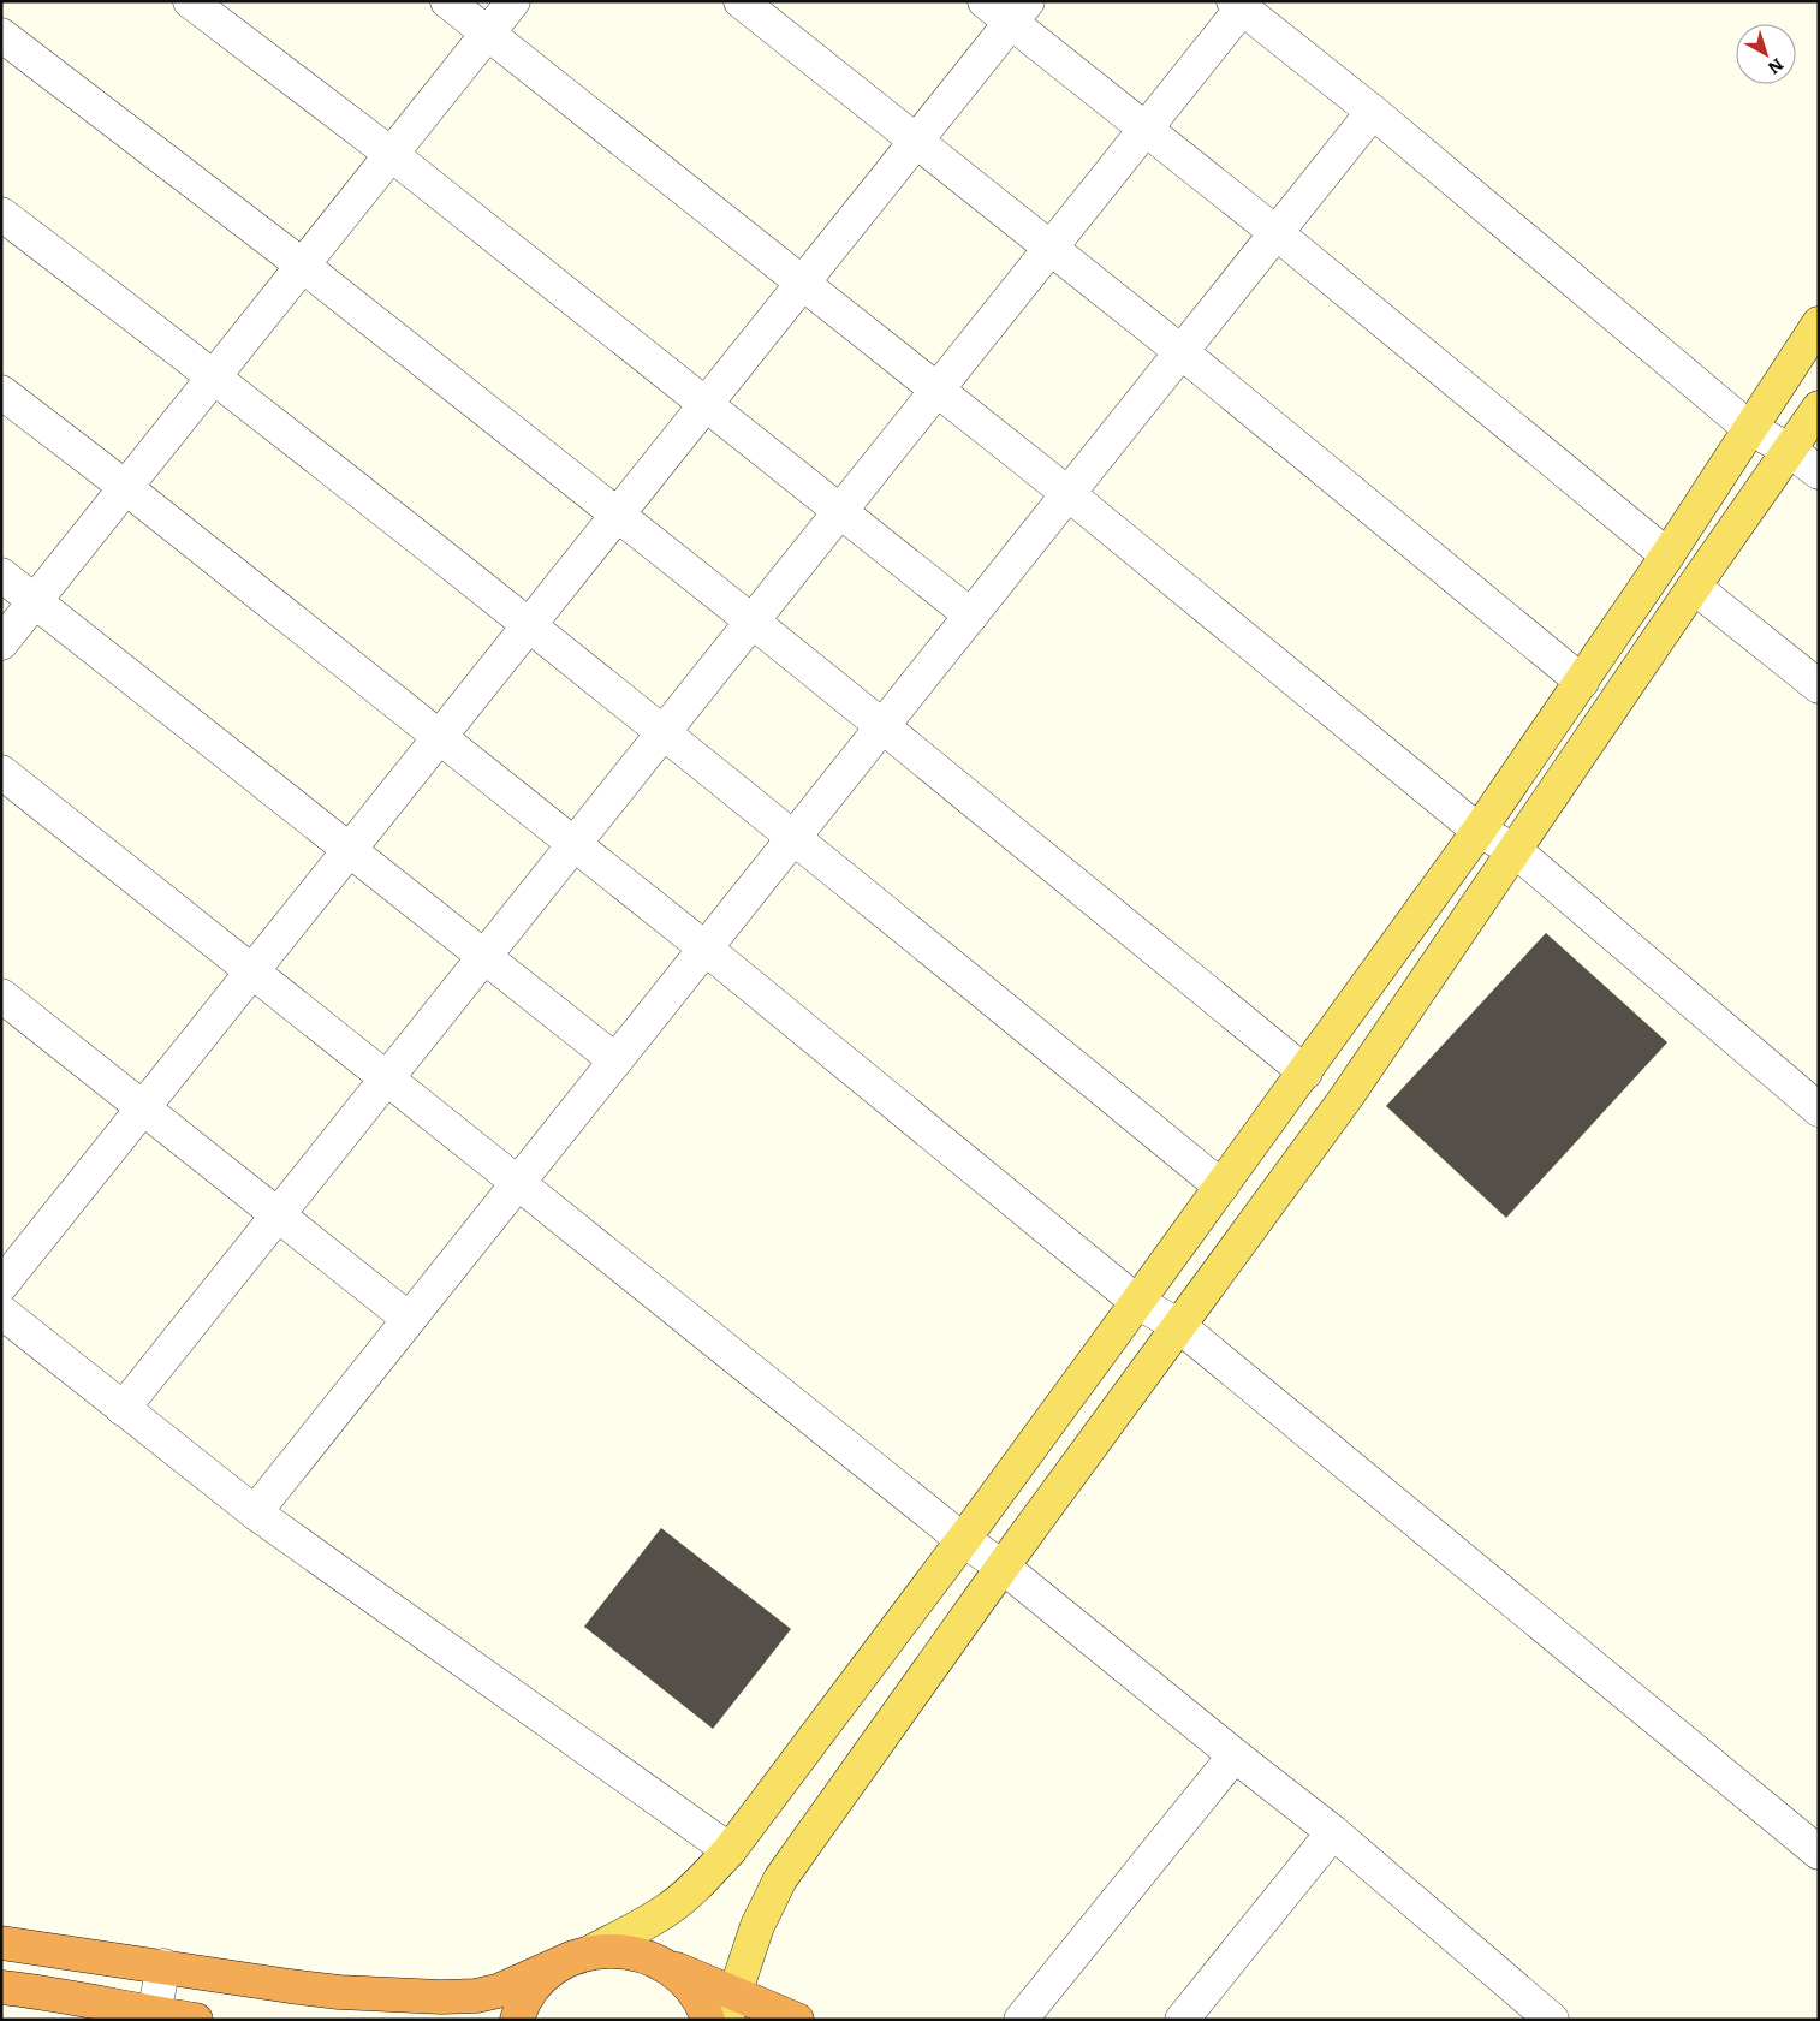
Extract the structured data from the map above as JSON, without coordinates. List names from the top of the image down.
{
  "north": "bottom right"
}
